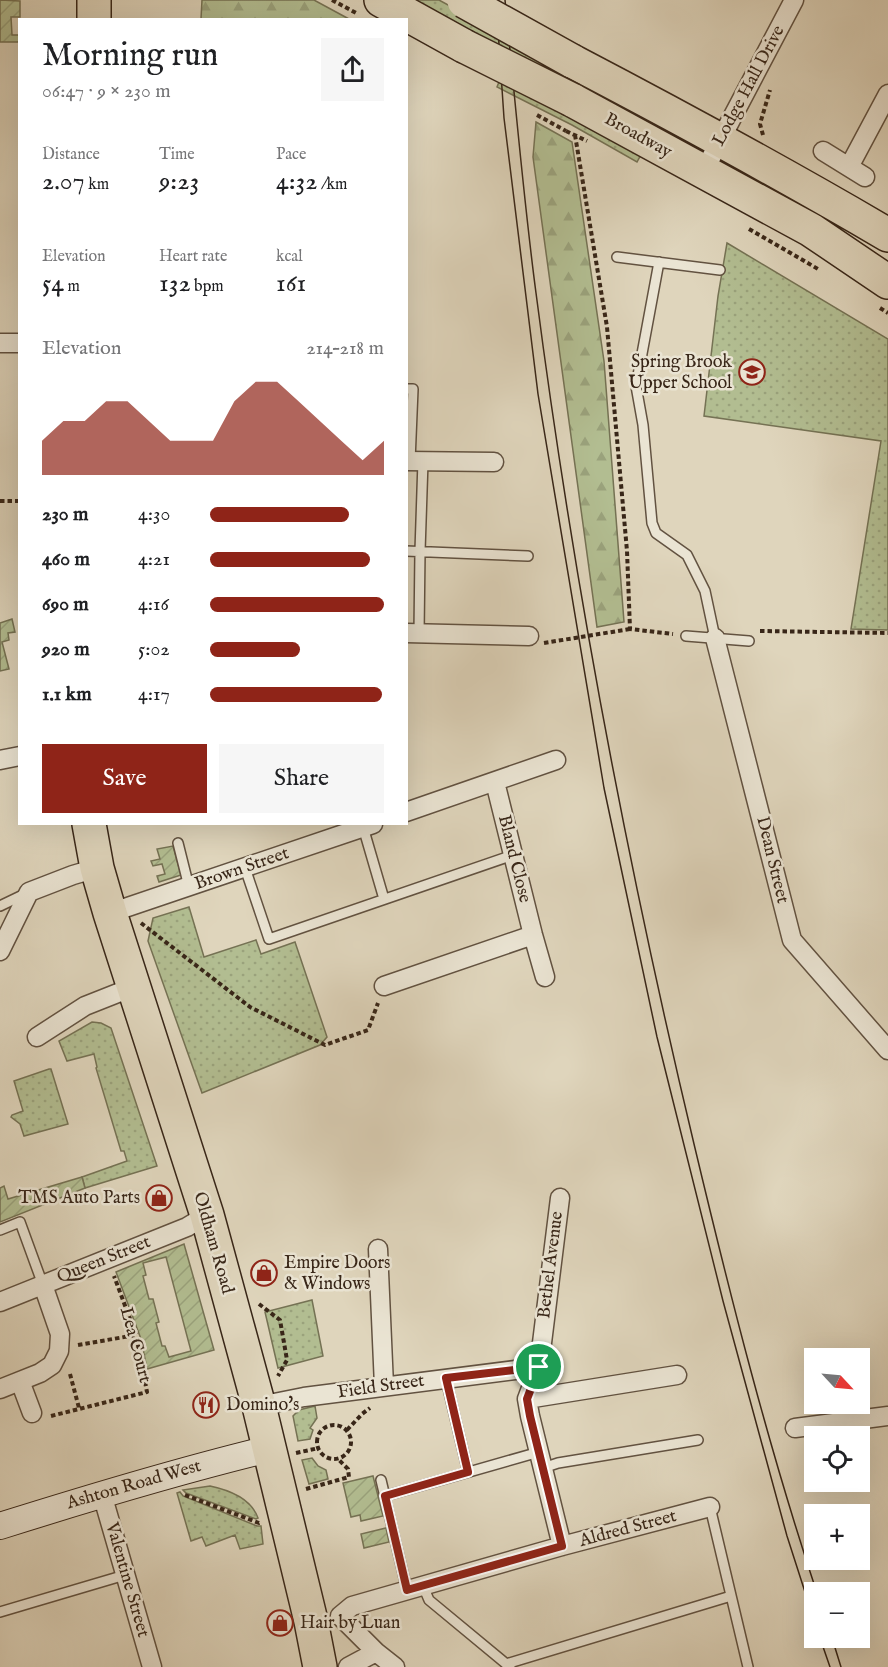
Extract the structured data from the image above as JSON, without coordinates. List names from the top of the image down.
{
  "streets": {
    "highway": ["Broadway", "Oldham Road"],
    "street": [
      "Lodge Hall Drive",
      "Bland Close",
      "Dean Street",
      "Brown Street",
      "Queen Street",
      "Bethel Avenue",
      "Field Street",
      "Ashton Road West",
      "Aldred Street",
      "Valentine Street"
    ],
    "path": ["Lea Court"]
  },
  "crossings": [
    ["Lodge Hall Drive", "Broadway"],
    ["Brown Street", "Oldham Road"],
    ["Oldham Road", "Queen Street"],
    ["Oldham Road", "Field Street"],
    ["Oldham Road", "Ashton Road West"],
    ["Oldham Road", "Aldred Street"],
    ["Bethel Avenue", "Field Street"],
    ["Ashton Road West", "Valentine Street"]
  ],
  "places": {
    "school or university": ["Spring Brook Upper School"],
    "shop": ["TMS Auto Parts", "Empire Doors & Windows", "Hair by Luan"],
    "restaurant": ["Domino's"]
  },
  "north": "bottom right",
  "page": {
    "heading": ["Morning run", "06:47 · 9 × 230 m"],
    "stats": [
      ["Distance", "2.07 km"],
      ["Time", "9:23"],
      ["Pace", "4:32 /km"],
      ["Elevation", "54 m"],
      ["Heart rate", "132 bpm"],
      ["kcal", "161"]
    ],
    "chart": ["Elevation", "214–218 m"],
    "list": [
      {
        "name": "230 m",
        "note": "4:30"
      },
      {
        "name": "460 m",
        "note": "4:21"
      },
      {
        "name": "690 m",
        "note": "4:16"
      },
      {
        "name": "920 m",
        "note": "5:02"
      },
      {
        "name": "1.1 km",
        "note": "4:17"
      }
    ],
    "buttons": ["Save", "Share"],
    "map_buttons": ["+", "−"]
  }
}
